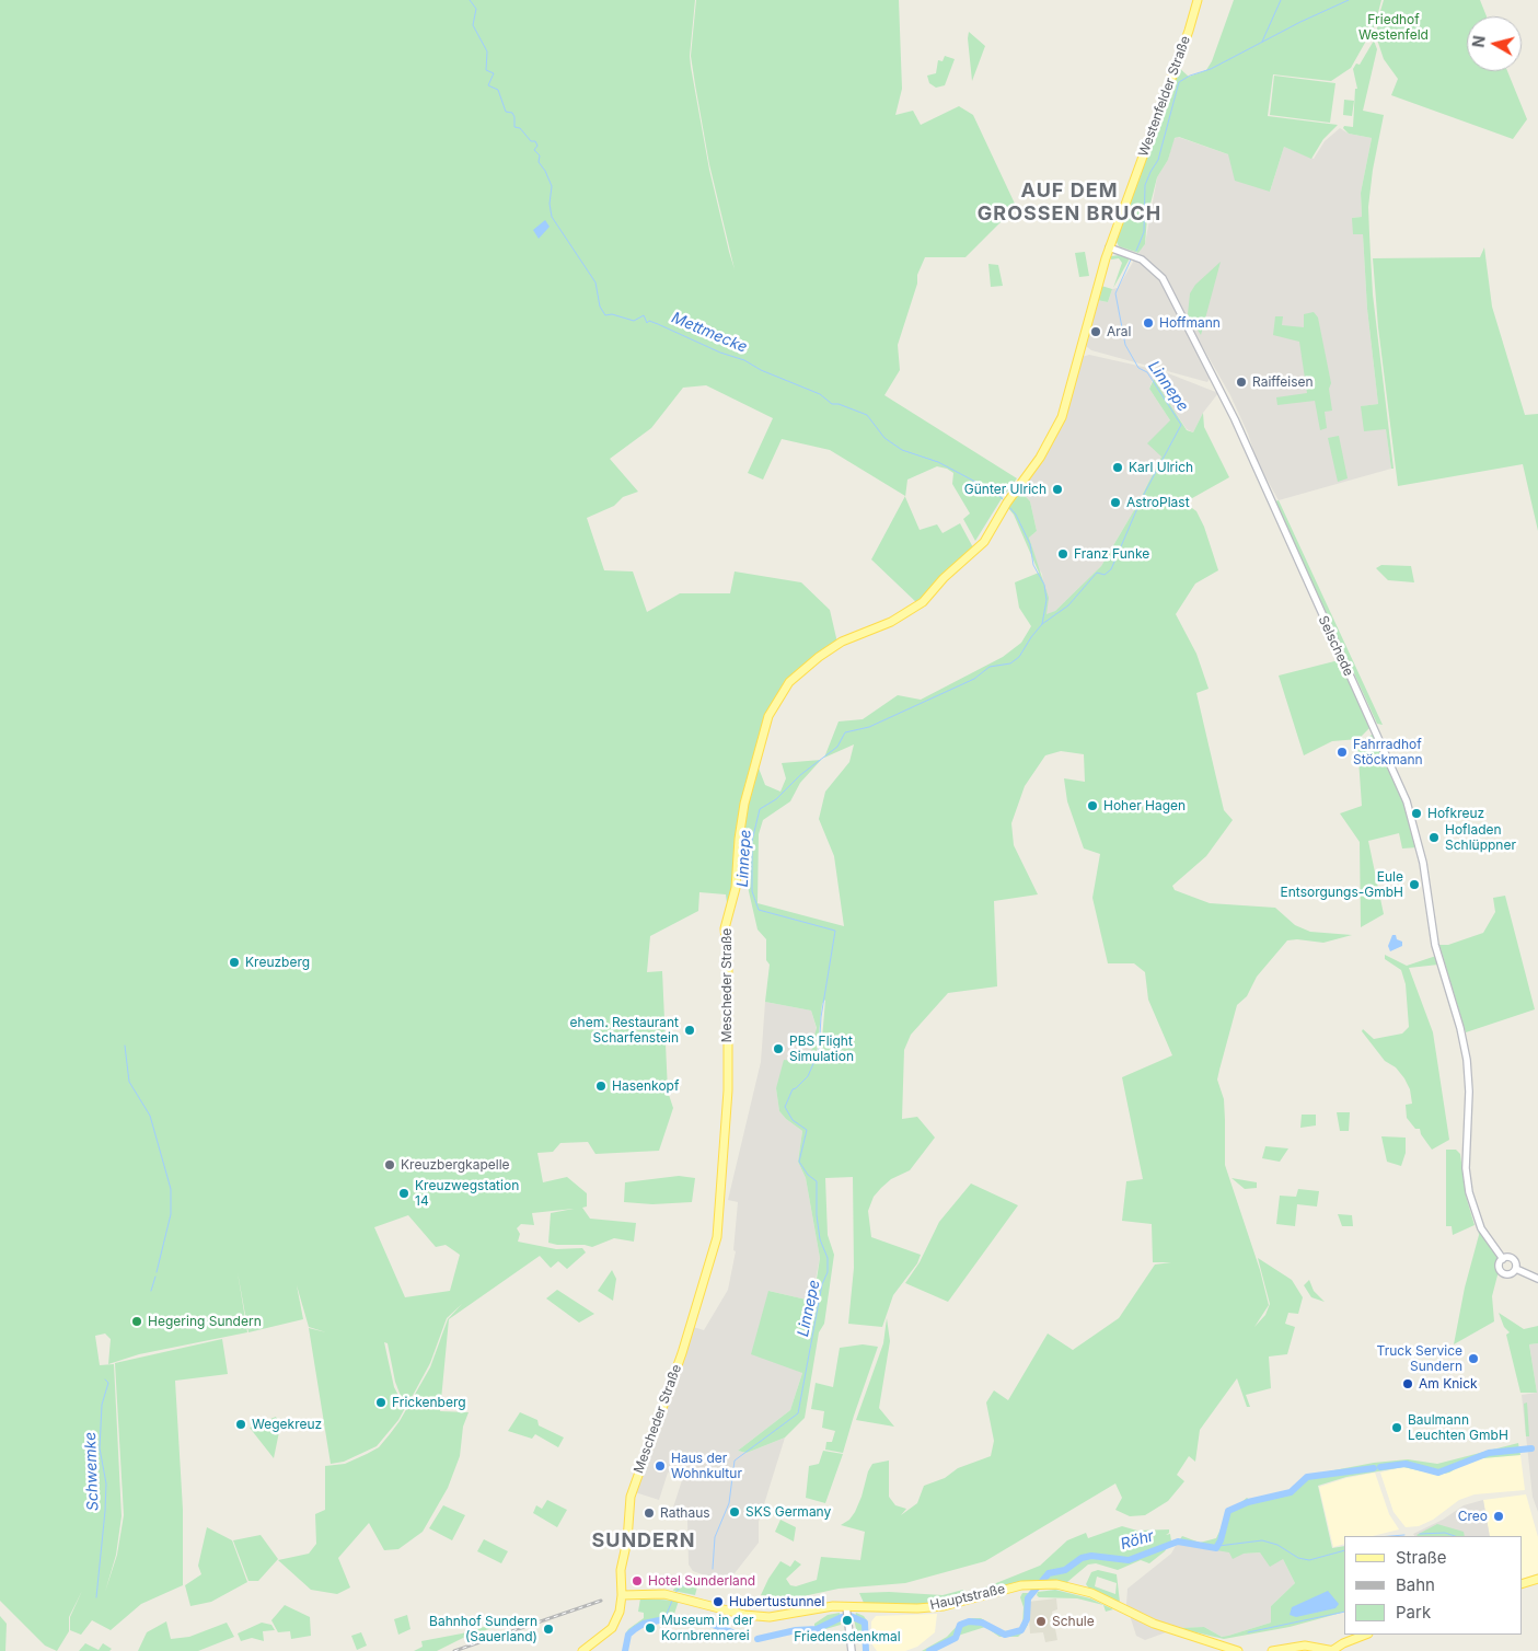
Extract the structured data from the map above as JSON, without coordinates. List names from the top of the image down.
{
  "streets": {
    "main road": ["Westenfelder Straße", "Mescheder Straße", "Hauptstraße"],
    "street": ["Selschede"]
  },
  "crossings": [
    ["Westenfelder Straße", "Selschede"],
    ["Westenfelder Straße", "Mescheder Straße"],
    ["Mescheder Straße", "Hauptstraße"]
  ],
  "districts": ["AUF DEM GROSSEN BRUCH", "SUNDERN"],
  "water": [
    "Mettmecke",
    "Linnepe",
    "Schwemke",
    "Röhr"
  ],
  "parks": ["Friedhof Westenfeld"],
  "places": [
    "Hoffmann",
    "Aral",
    "Raiffeisen",
    "Karl Ulrich",
    "Günter Ulrich",
    "AstroPlast",
    "Franz Funke",
    "Fahrradhof Stöckmann",
    "Hoher Hagen",
    "Hofkreuz",
    "Hofladen Schlüppner",
    "Eule Entsorgungs-GmbH",
    "Kreuzberg",
    "ehem. Restaurant Scharfenstein",
    "PBS Flight Simulation",
    "Hasenkopf",
    "Kreuzbergkapelle",
    "Kreuzwegstation 14",
    "Hegering Sundern",
    "Truck Service Sundern",
    "Am Knick",
    "Frickenberg",
    "Wegekreuz",
    "Baulmann Leuchten GmbH",
    "Haus der Wohnkultur",
    "SKS Germany",
    "Rathaus",
    "Creo",
    "Hotel Sunderland",
    "Hubertustunnel",
    "Friedensdenkmal",
    "Schule",
    "Museum in der Kornbrennerei",
    "Bahnhof Sundern (Sauerland)"
  ],
  "legend": ["Straße", "Bahn", "Park"],
  "north": "left"
}
